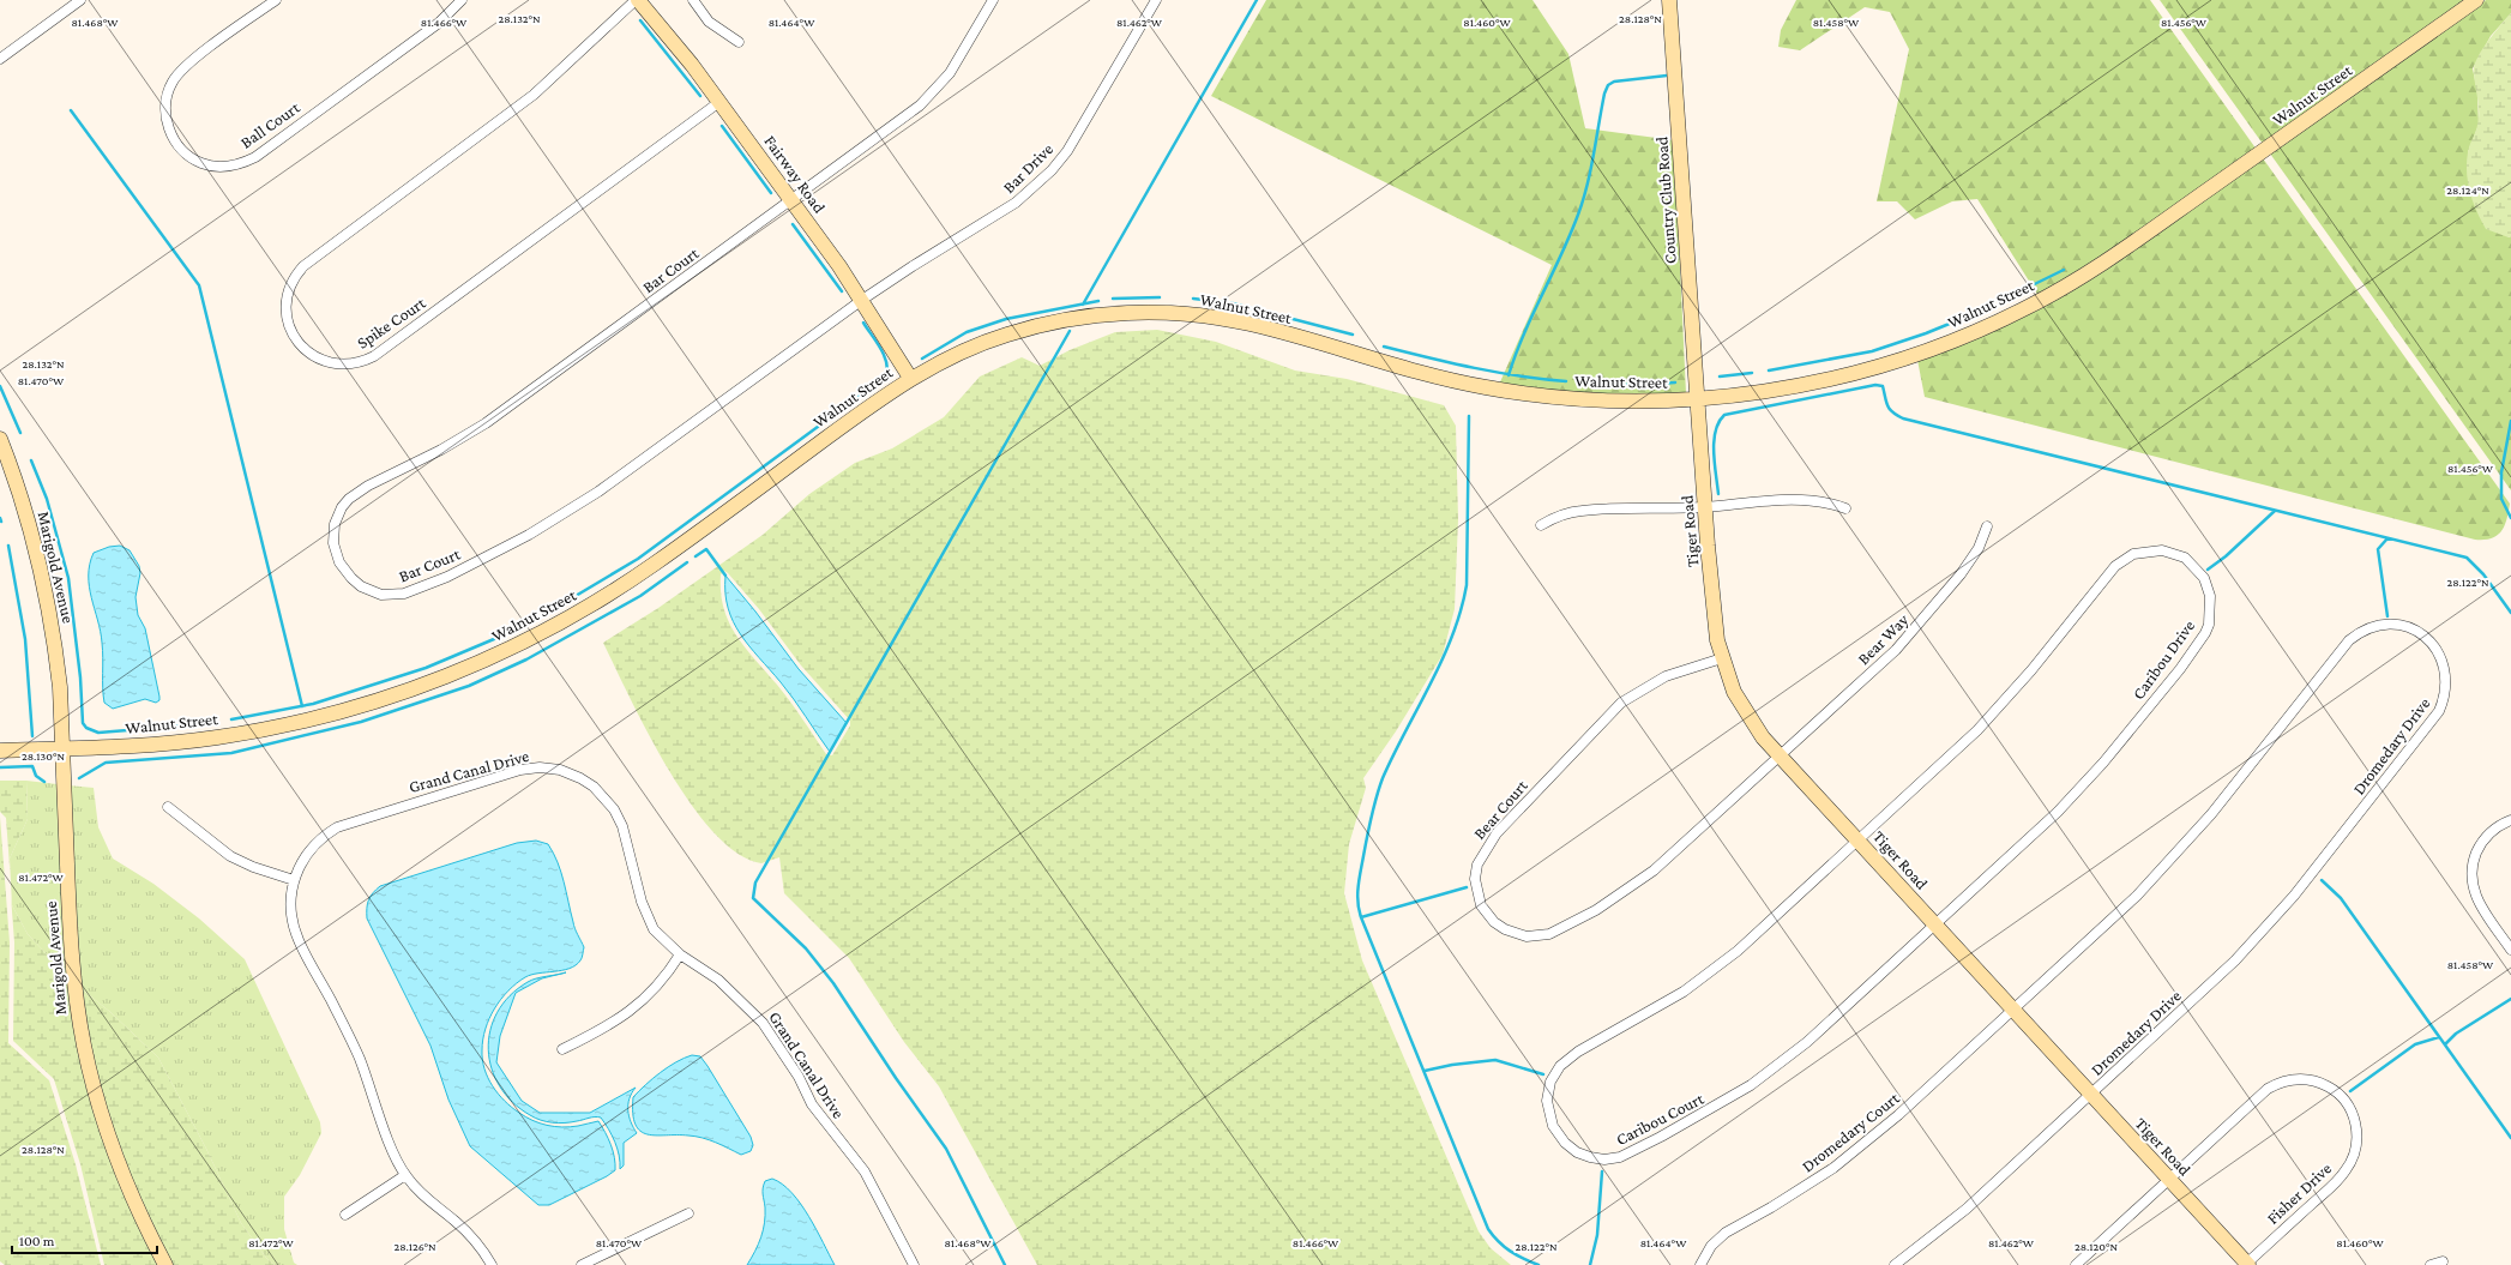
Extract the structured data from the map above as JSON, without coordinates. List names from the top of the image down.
{
  "streets": {
    "street": [
      "Walnut Street",
      "Ball Court",
      "Bar Drive",
      "Fairway Road",
      "Country Club Road",
      "Bar Court",
      "Spike Court",
      "Tiger Road",
      "Marigold Avenue",
      "Bear Way",
      "Caribou Drive",
      "Dromedary Drive",
      "Grand Canal Drive",
      "Bear Court",
      "Caribou Court",
      "Dromedary Court",
      "Fisher Drive"
    ]
  },
  "crossings": [
    ["Walnut Street", "Fairway Road"],
    ["Walnut Street", "Country Club Road"],
    ["Walnut Street", "Tiger Road"],
    ["Walnut Street", "Marigold Avenue"],
    ["Bar Drive", "Fairway Road"],
    ["Bar Drive", "Bar Court"],
    ["Fairway Road", "Bar Court"],
    ["Fairway Road", "Spike Court"],
    ["Country Club Road", "Tiger Road"],
    ["Tiger Road", "Bear Way"],
    ["Tiger Road", "Caribou Drive"],
    ["Tiger Road", "Dromedary Drive"],
    ["Tiger Road", "Bear Court"],
    ["Tiger Road", "Caribou Court"],
    ["Tiger Road", "Dromedary Court"],
    ["Tiger Road", "Fisher Drive"],
    ["Bear Way", "Bear Court"],
    ["Caribou Drive", "Caribou Court"],
    ["Dromedary Drive", "Dromedary Court"]
  ],
  "scale_bar": "100 m",
  "coordinates": [
    "28.132°N",
    "28.128°N",
    "81.468°W",
    "81.466°W",
    "81.464°W",
    "81.462°W",
    "81.460°W",
    "81.458°W",
    "81.456°W",
    "28.124°N",
    "81.470°W",
    "28.122°N",
    "28.130°N",
    "81.472°W",
    "28.126°N",
    "28.120°N"
  ]
}
